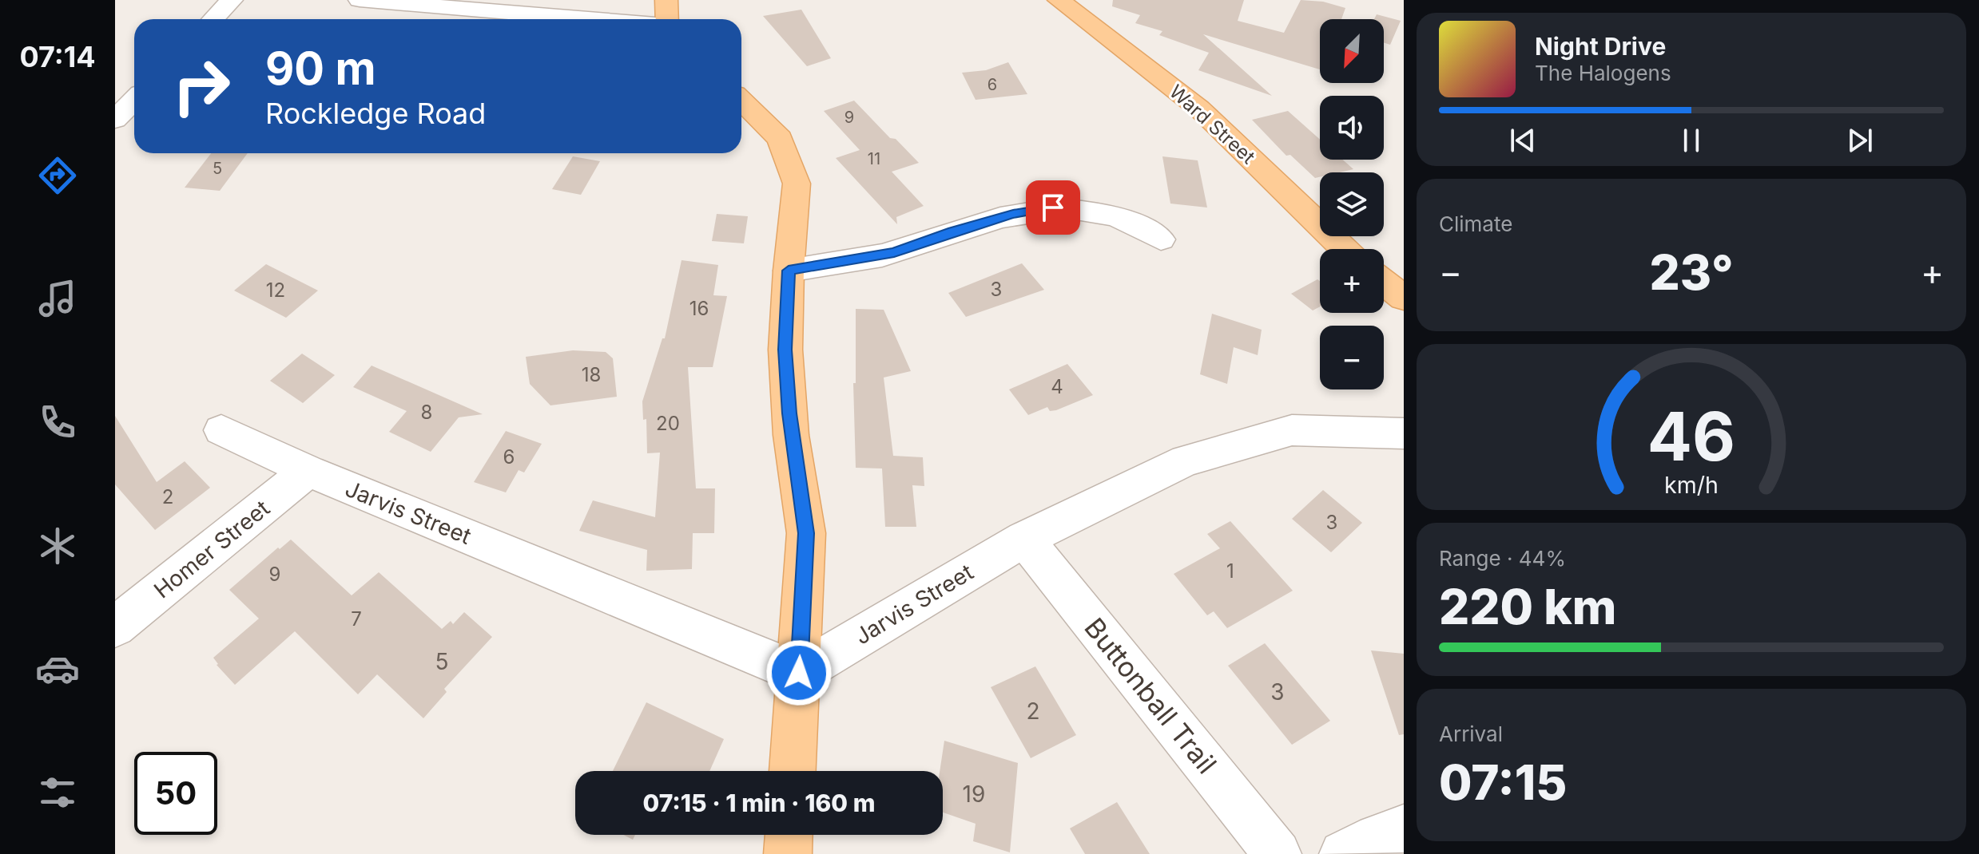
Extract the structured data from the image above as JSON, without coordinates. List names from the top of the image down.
{
  "streets": {
    "main road": ["Ward Street"],
    "street": ["Jarvis Street", "Homer Street", "Buttonball Trail"]
  },
  "crossings": [
    ["Jarvis Street", "Homer Street"],
    ["Jarvis Street", "Buttonball Trail"]
  ],
  "house_numbers": [
    "6",
    "9",
    "11",
    "5",
    "3",
    "12",
    "16",
    "18",
    "4",
    "8",
    "20",
    "6",
    "2",
    "3",
    "1",
    "9",
    "7",
    "5",
    "3",
    "2",
    "19"
  ],
  "north": "bottom left",
  "page": {
    "tabs": "07:14",
    "map_buttons": ["+", "−"],
    "turn": ["90 m", "Rockledge Road"],
    "song": ["Night Drive", "The Halogens"],
    "tile": [
      "Climate",
      ["Range · 44%", "220 km"],
      ["Arrival", "07:15"]
    ],
    "heat": ["−", "23°", "+"],
    "limit": "50",
    "trip": "07:15 · 1 min · 160 m",
    "gauge": ["46", "km/h"]
  }
}
